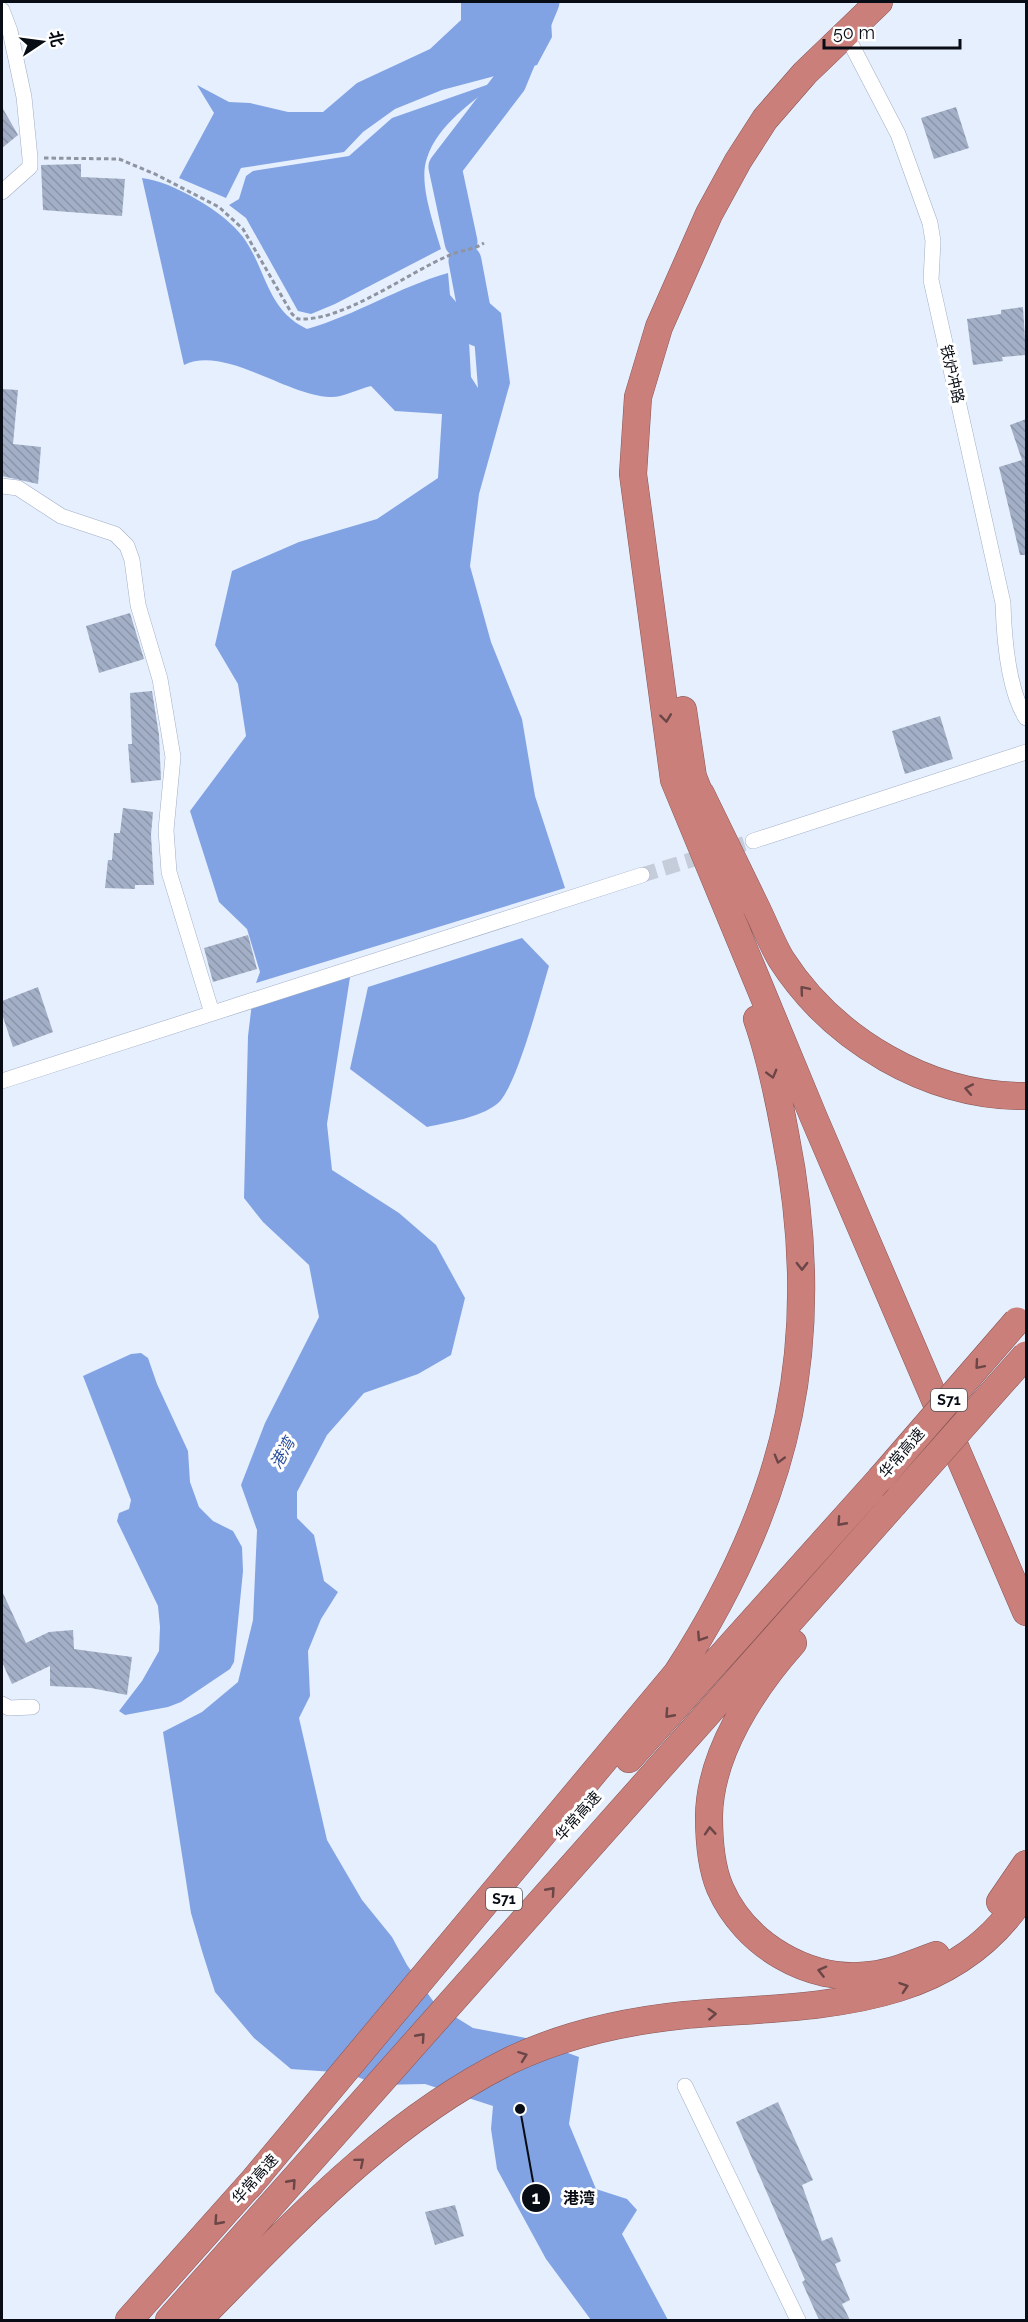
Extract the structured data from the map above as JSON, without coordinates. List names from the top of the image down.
{
  "streets": {
    "highway": ["S71", "华常高速"],
    "street": ["铁炉冲路"]
  },
  "water": ["港湾"],
  "places": ["港湾"],
  "scale_bar": "50 m",
  "north": "right"
}
